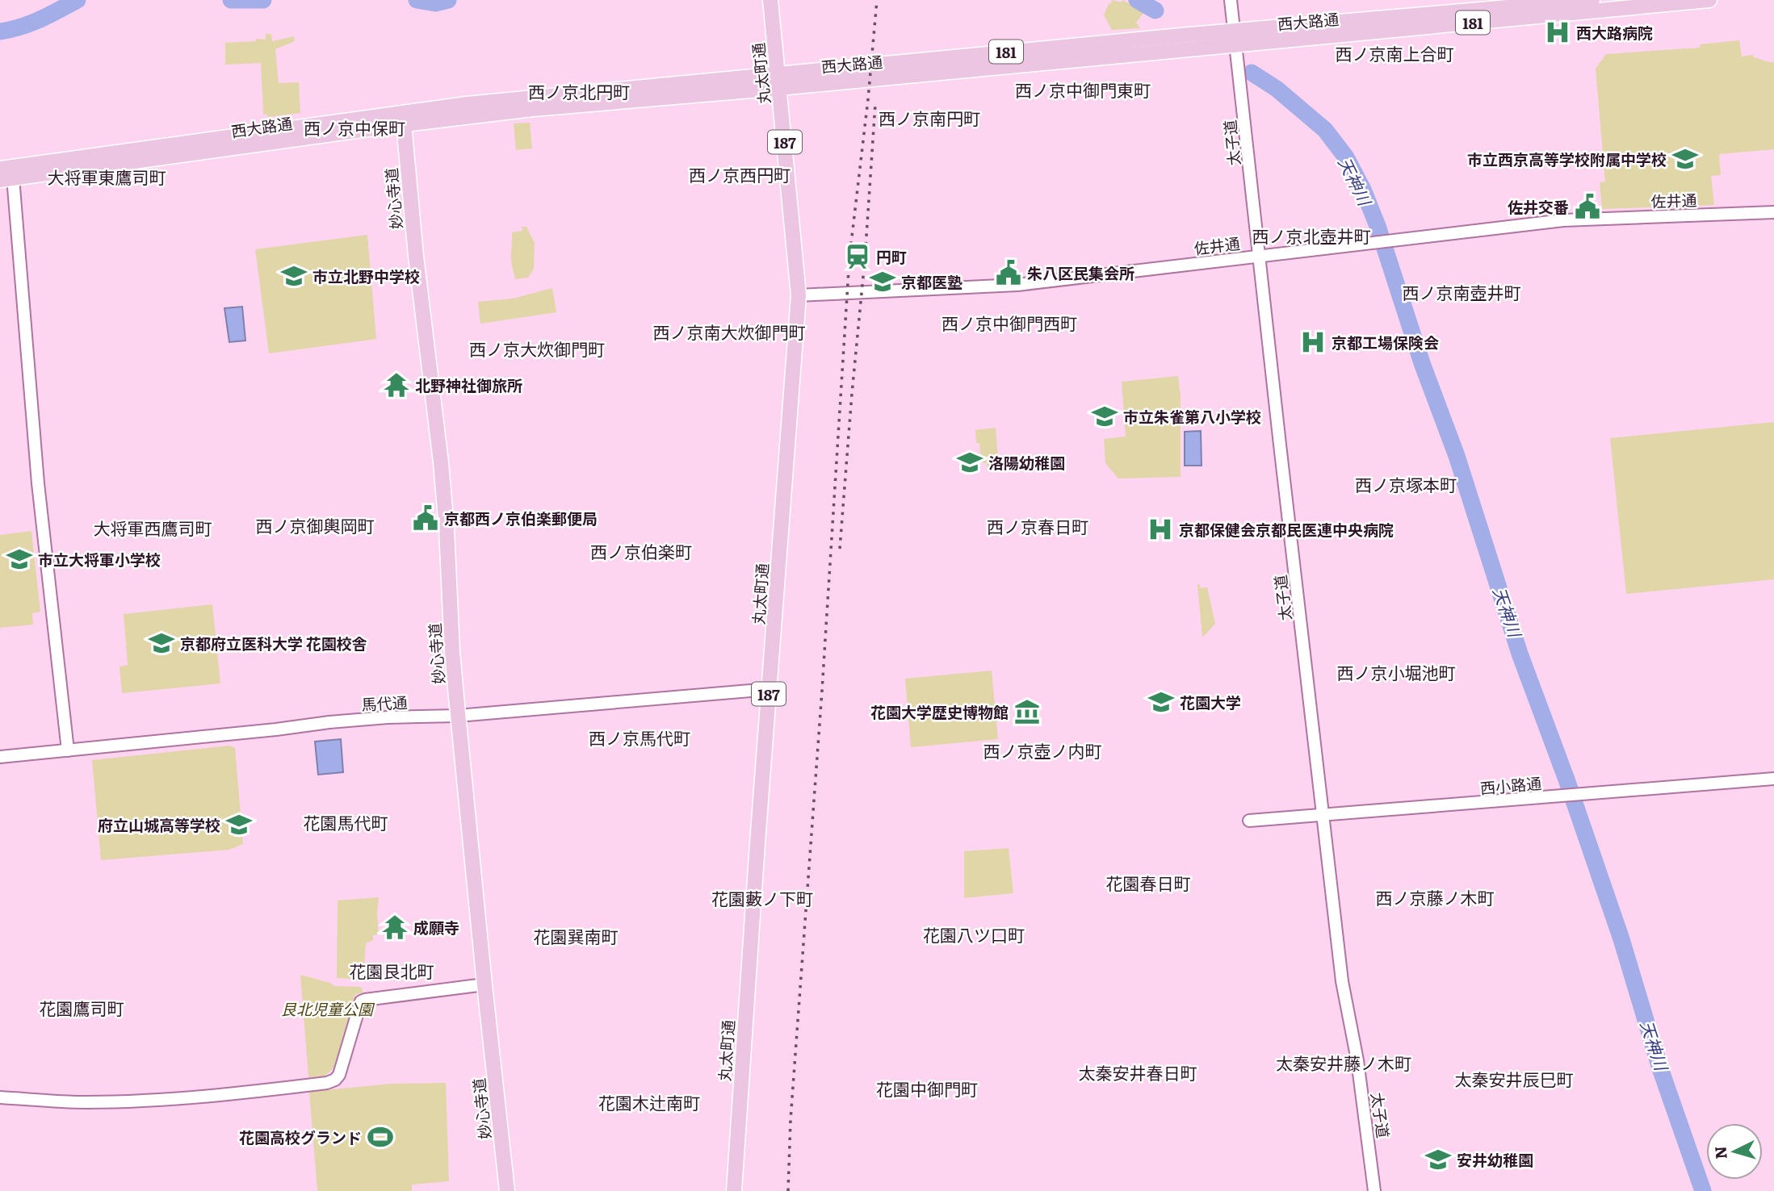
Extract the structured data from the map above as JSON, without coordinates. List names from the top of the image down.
{
  "streets": {
    "main road": [
      "西大路通",
      "181",
      "丸太町通",
      "187",
      "妙心寺道"
    ],
    "street": [
      "太子道",
      "佐井通",
      "馬代通",
      "西小路通"
    ]
  },
  "crossings": [
    ["西大路通", "丸太町通"],
    ["西大路通", "太子道"],
    ["西大路通", "妙心寺道"],
    ["丸太町通", "佐井通"],
    ["丸太町通", "馬代通"],
    ["太子道", "佐井通"],
    ["太子道", "西小路通"],
    ["妙心寺道", "馬代通"]
  ],
  "districts": [
    "西ノ京南上合町",
    "西ノ京中御門東町",
    "西ノ京北円町",
    "西ノ京南円町",
    "西ノ京中保町",
    "西ノ京西円町",
    "大将軍東鷹司町",
    "西ノ京北壺井町",
    "西ノ京南壺井町",
    "西ノ京中御門西町",
    "西ノ京南大炊御門町",
    "西ノ京大炊御門町",
    "西ノ京塚本町",
    "西ノ京御輿岡町",
    "西ノ京春日町",
    "大将軍西鷹司町",
    "西ノ京伯楽町",
    "西ノ京小堀池町",
    "西ノ京馬代町",
    "西ノ京壺ノ内町",
    "花園馬代町",
    "花園春日町",
    "西ノ京藤ノ木町",
    "花園藪ノ下町",
    "花園八ツ口町",
    "花園巽南町",
    "花園艮北町",
    "花園鷹司町",
    "太秦安井藤ノ木町",
    "太秦安井春日町",
    "太秦安井辰巳町",
    "花園中御門町",
    "花園木辻南町"
  ],
  "water": ["天神川"],
  "parks": ["艮北児童公園"],
  "places": {
    "hospital": ["西大路病院", "京都工場保険会", "京都保健会京都民医連中央病院"],
    "school or university": [
      "市立西京高等学校附属中学校",
      "市立北野中学校",
      "京都医塾",
      "市立朱雀第八小学校",
      "洛陽幼稚園",
      "市立大将軍小学校",
      "京都府立医科大学 花園校舎",
      "花園大学",
      "府立山城高等学校",
      "安井幼稚園"
    ],
    "public building": ["佐井交番", "朱八区民集会所", "京都西ノ京伯楽郵便局"],
    "station": ["円町"],
    "temple": ["北野神社御旅所", "成願寺"],
    "museum": ["花園大学歴史博物館"],
    "sports": ["花園高校グランド"]
  },
  "north": "left"
}
